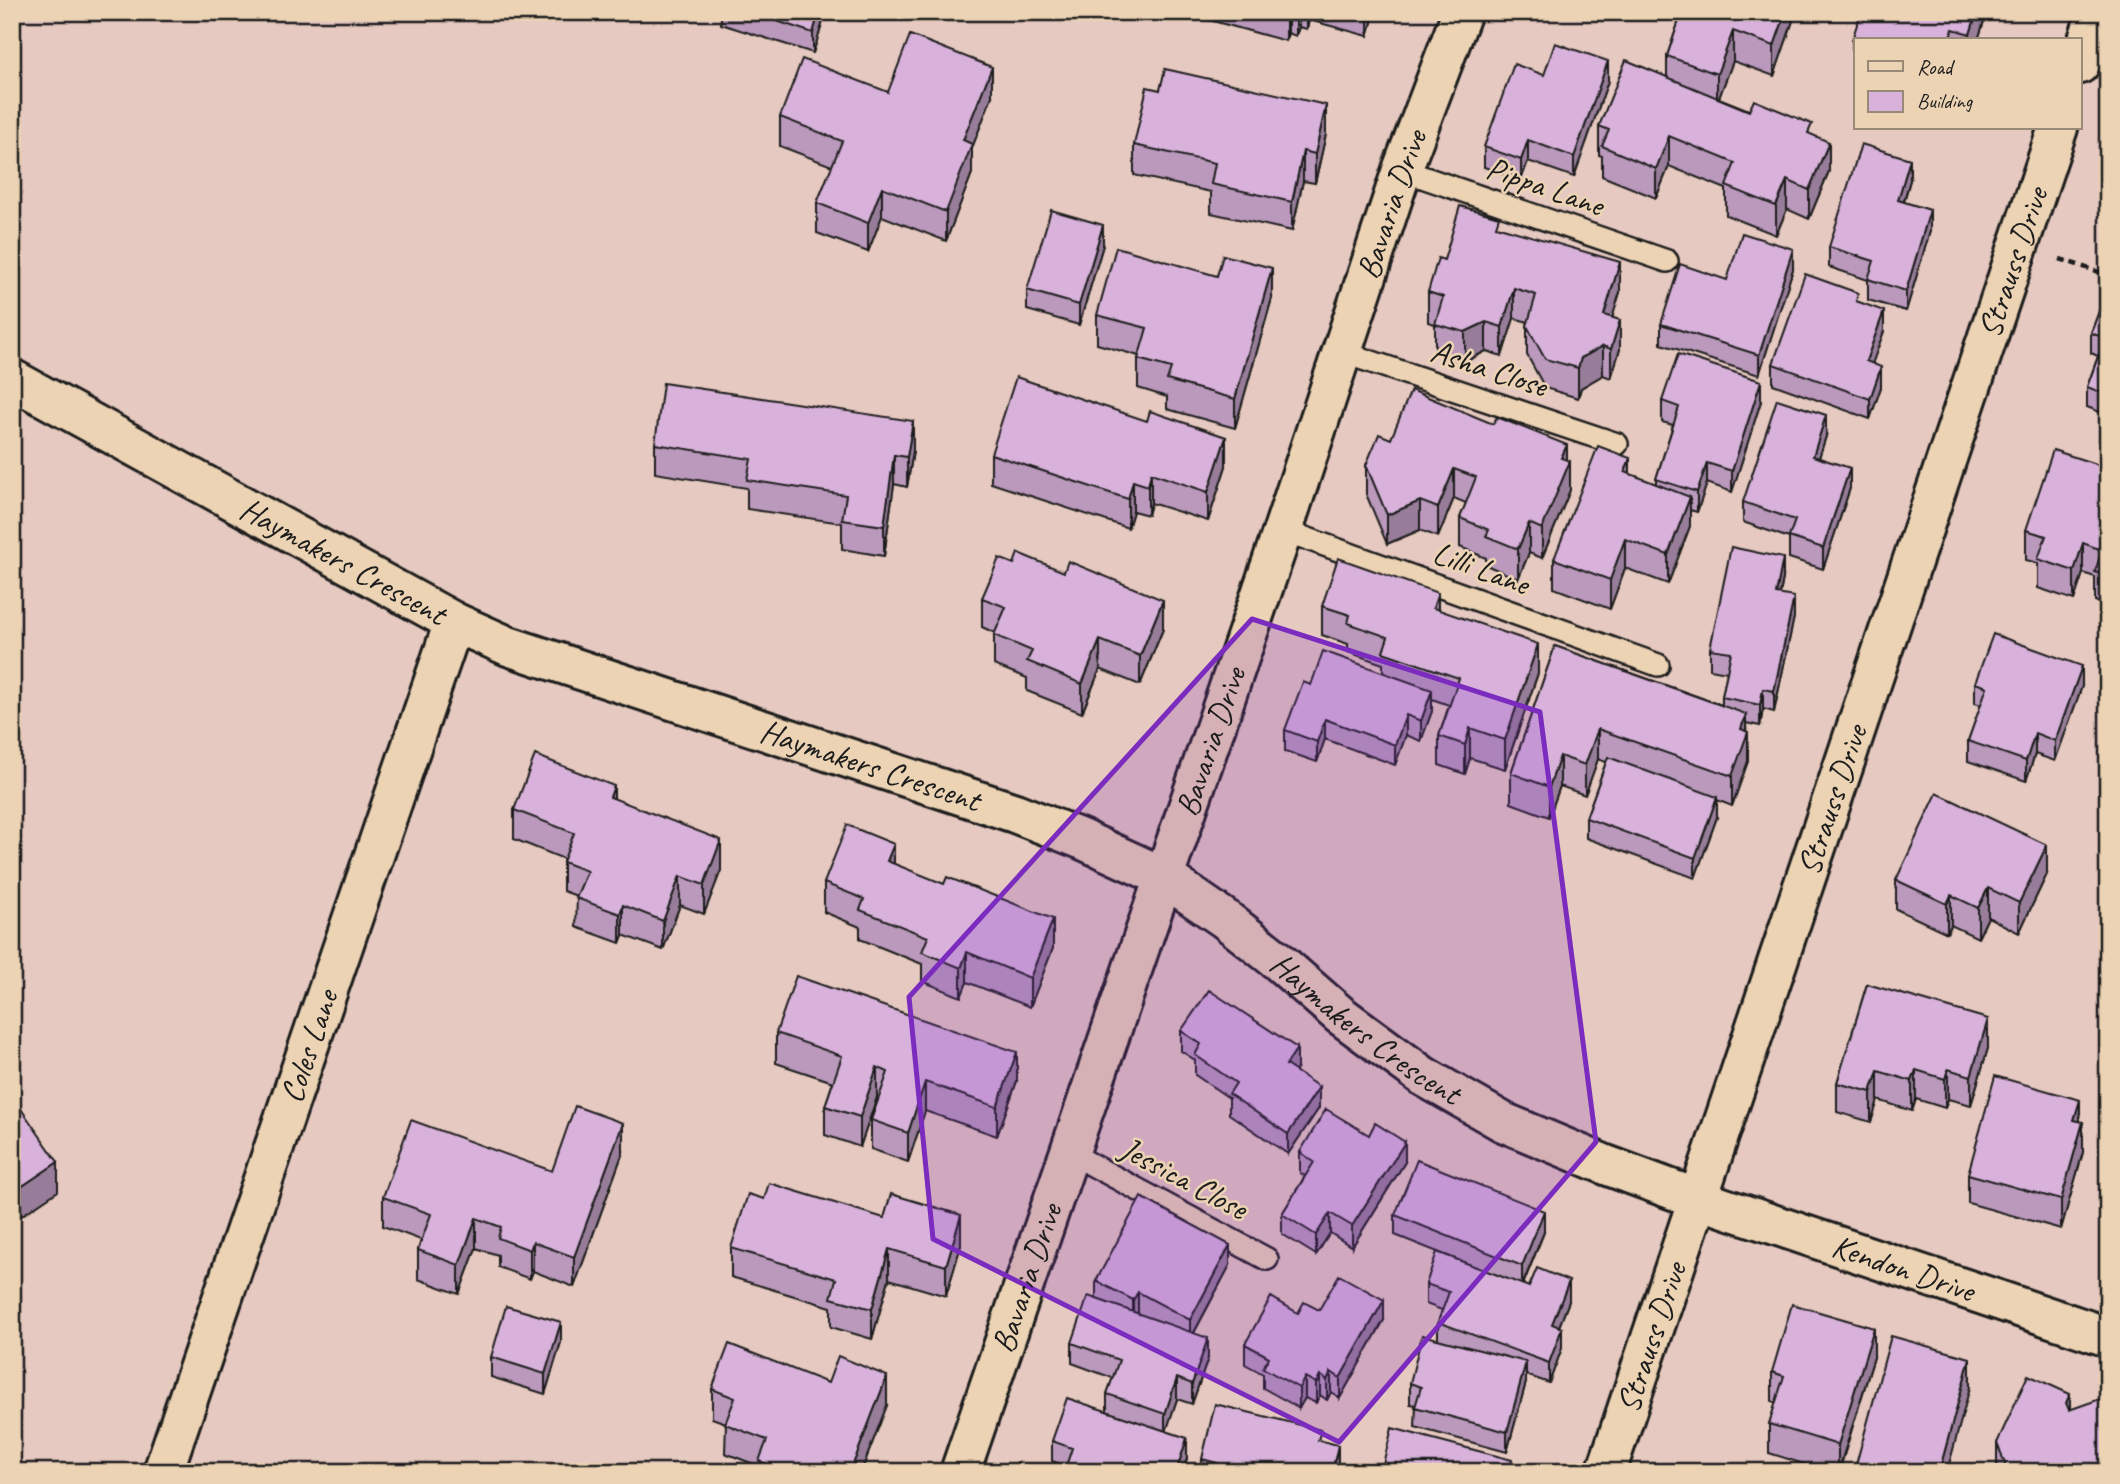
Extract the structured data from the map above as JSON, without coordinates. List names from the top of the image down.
{
  "streets": {
    "street": [
      "Bavaria Drive",
      "Strauss Drive",
      "Haymakers Crescent",
      "Coles Lane",
      "Kendon Drive"
    ],
    "lane": [
      "Pippa Lane",
      "Asha Close",
      "Lilli Lane",
      "Jessica Close"
    ]
  },
  "crossings": [
    ["Pippa Lane", "Bavaria Drive"],
    ["Bavaria Drive", "Asha Close"],
    ["Bavaria Drive", "Haymakers Crescent"],
    ["Bavaria Drive", "Lilli Lane"],
    ["Bavaria Drive", "Jessica Close"],
    ["Strauss Drive", "Haymakers Crescent"],
    ["Strauss Drive", "Kendon Drive"],
    ["Haymakers Crescent", "Coles Lane"],
    ["Haymakers Crescent", "Kendon Drive"]
  ],
  "legend": ["Road", "Building"]
}
